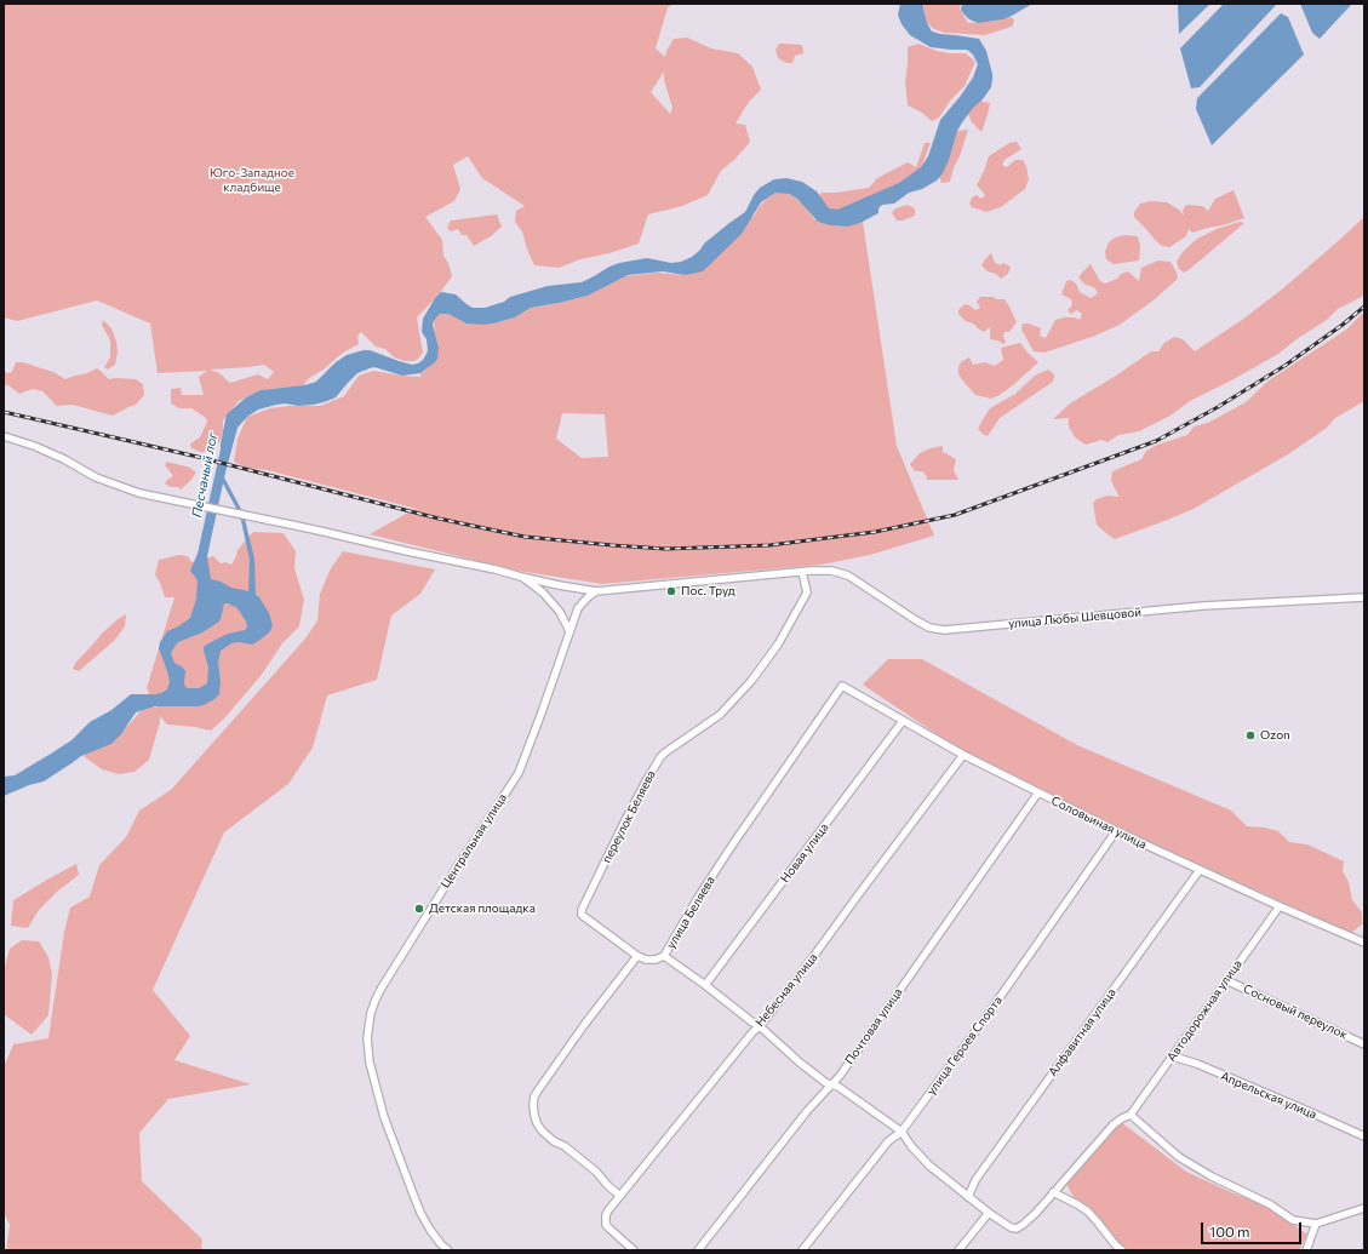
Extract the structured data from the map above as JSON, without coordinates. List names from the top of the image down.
{
  "streets": {
    "street": [
      "улица Любы Шевцовой",
      "переулок Беляева",
      "Соловьиная улица",
      "Центральная улица",
      "Новая улица",
      "улица Беляева",
      "Небесная улица",
      "Автодорожная улица",
      "Сосновый переулок",
      "Почтовая улица",
      "Алфавитная улица",
      "улица Героев Спорта",
      "Апрельская улица"
    ]
  },
  "crossings": [
    ["улица Любы Шевцовой", "переулок Беляева"],
    ["улица Любы Шевцовой", "Центральная улица"],
    ["переулок Беляева", "улица Беляева"],
    ["Соловьиная улица", "Новая улица"],
    ["Соловьиная улица", "улица Беляева"],
    ["Соловьиная улица", "Небесная улица"],
    ["Соловьиная улица", "Автодорожная улица"],
    ["Соловьиная улица", "Почтовая улица"],
    ["Соловьиная улица", "Алфавитная улица"],
    ["Соловьиная улица", "улица Героев Спорта"],
    ["Автодорожная улица", "Сосновый переулок"],
    ["Автодорожная улица", "Апрельская улица"]
  ],
  "water": ["Песчаный лог"],
  "parks": ["Юго-Западное кладбище"],
  "places": ["Пос. Труд", "Ozon", "Детская площадка"],
  "scale_bar": "100 m"
}
